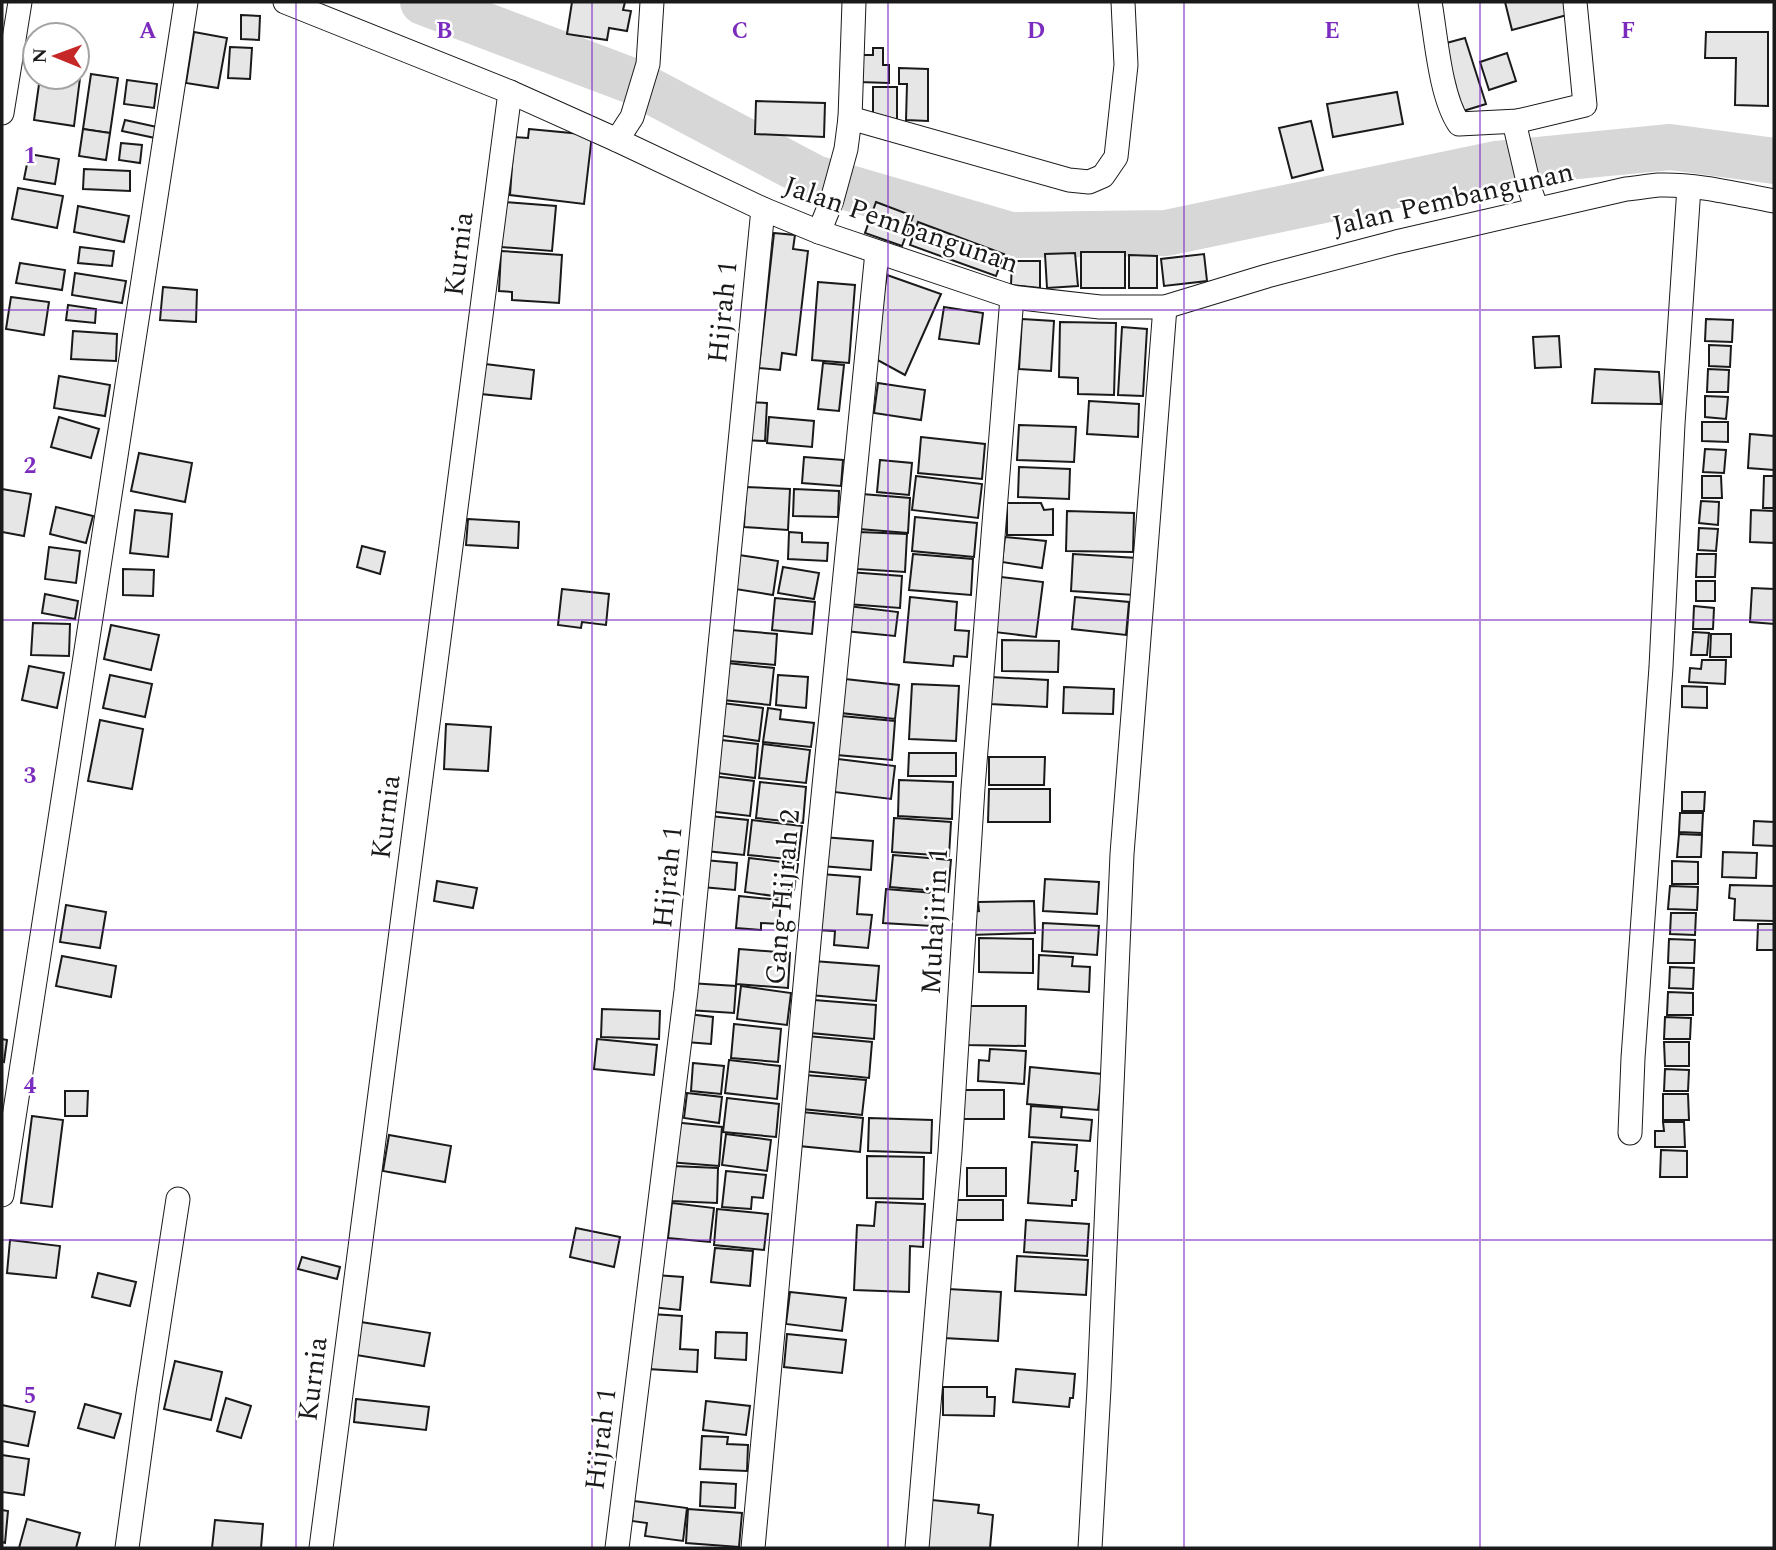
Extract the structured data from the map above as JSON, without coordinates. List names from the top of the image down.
{
  "streets": {
    "street": [
      "Jalan Pembangunan",
      "Kurnia",
      "Hijrah 1",
      "Gang Hijrah 2",
      "Muhajirin 1"
    ]
  },
  "crossings": [
    ["Jalan Pembangunan", "Kurnia"],
    ["Jalan Pembangunan", "Hijrah 1"],
    ["Jalan Pembangunan", "Gang Hijrah 2"],
    ["Jalan Pembangunan", "Muhajirin 1"]
  ],
  "north": "left",
  "grid": {
    "columns": [
      "A",
      "B",
      "C",
      "D",
      "E",
      "F"
    ],
    "rows": [
      "1",
      "2",
      "3",
      "4",
      "5"
    ]
  }
}
